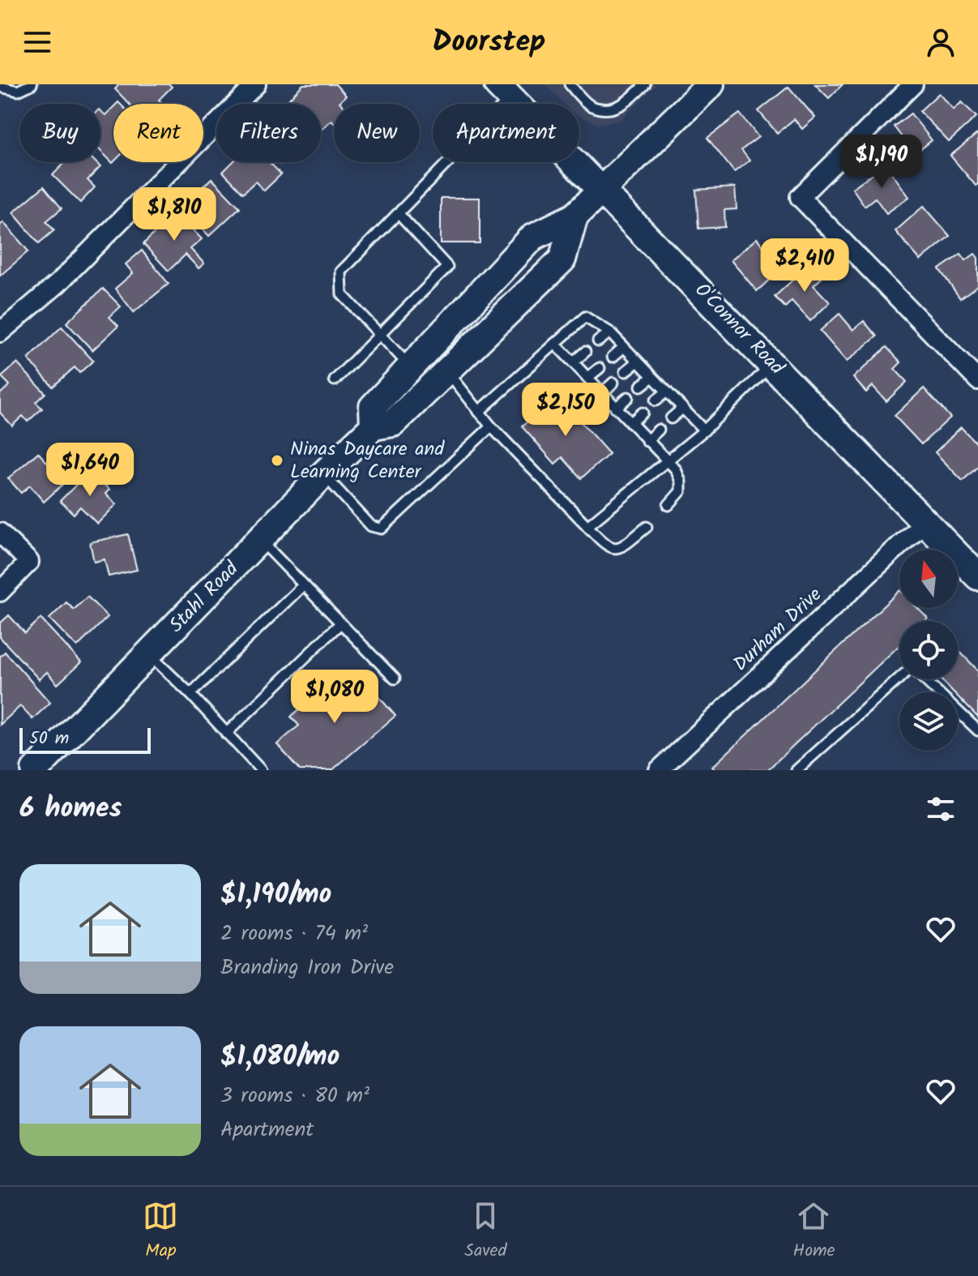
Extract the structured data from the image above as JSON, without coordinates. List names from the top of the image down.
{
  "streets": {
    "street": ["O'Connor Road", "Stahl Road", "Durham Drive"]
  },
  "crossings": [
    ["O'Connor Road", "Durham Drive"]
  ],
  "places": ["Ninas Daycare and Learning Center"],
  "scale_bar": "50 m",
  "north": "top",
  "page": {
    "header": "Doorstep",
    "chip": [
      "Buy",
      "Rent",
      "Filters",
      "New",
      "Apartment"
    ],
    "price": [
      "$1,190",
      "$1,810",
      "$2,410",
      "$2,150",
      "$1,640",
      "$1,080"
    ],
    "scale": "50 m",
    "heading": "6 homes",
    "list": [
      {
        "name": "$1,190/mo",
        "note": "2 rooms · 74 m² · Branding Iron Drive"
      },
      {
        "name": "$1,080/mo",
        "note": "3 rooms · 80 m² · Apartment"
      }
    ],
    "tabs": ["Map", "Saved", "Home"]
  }
}
